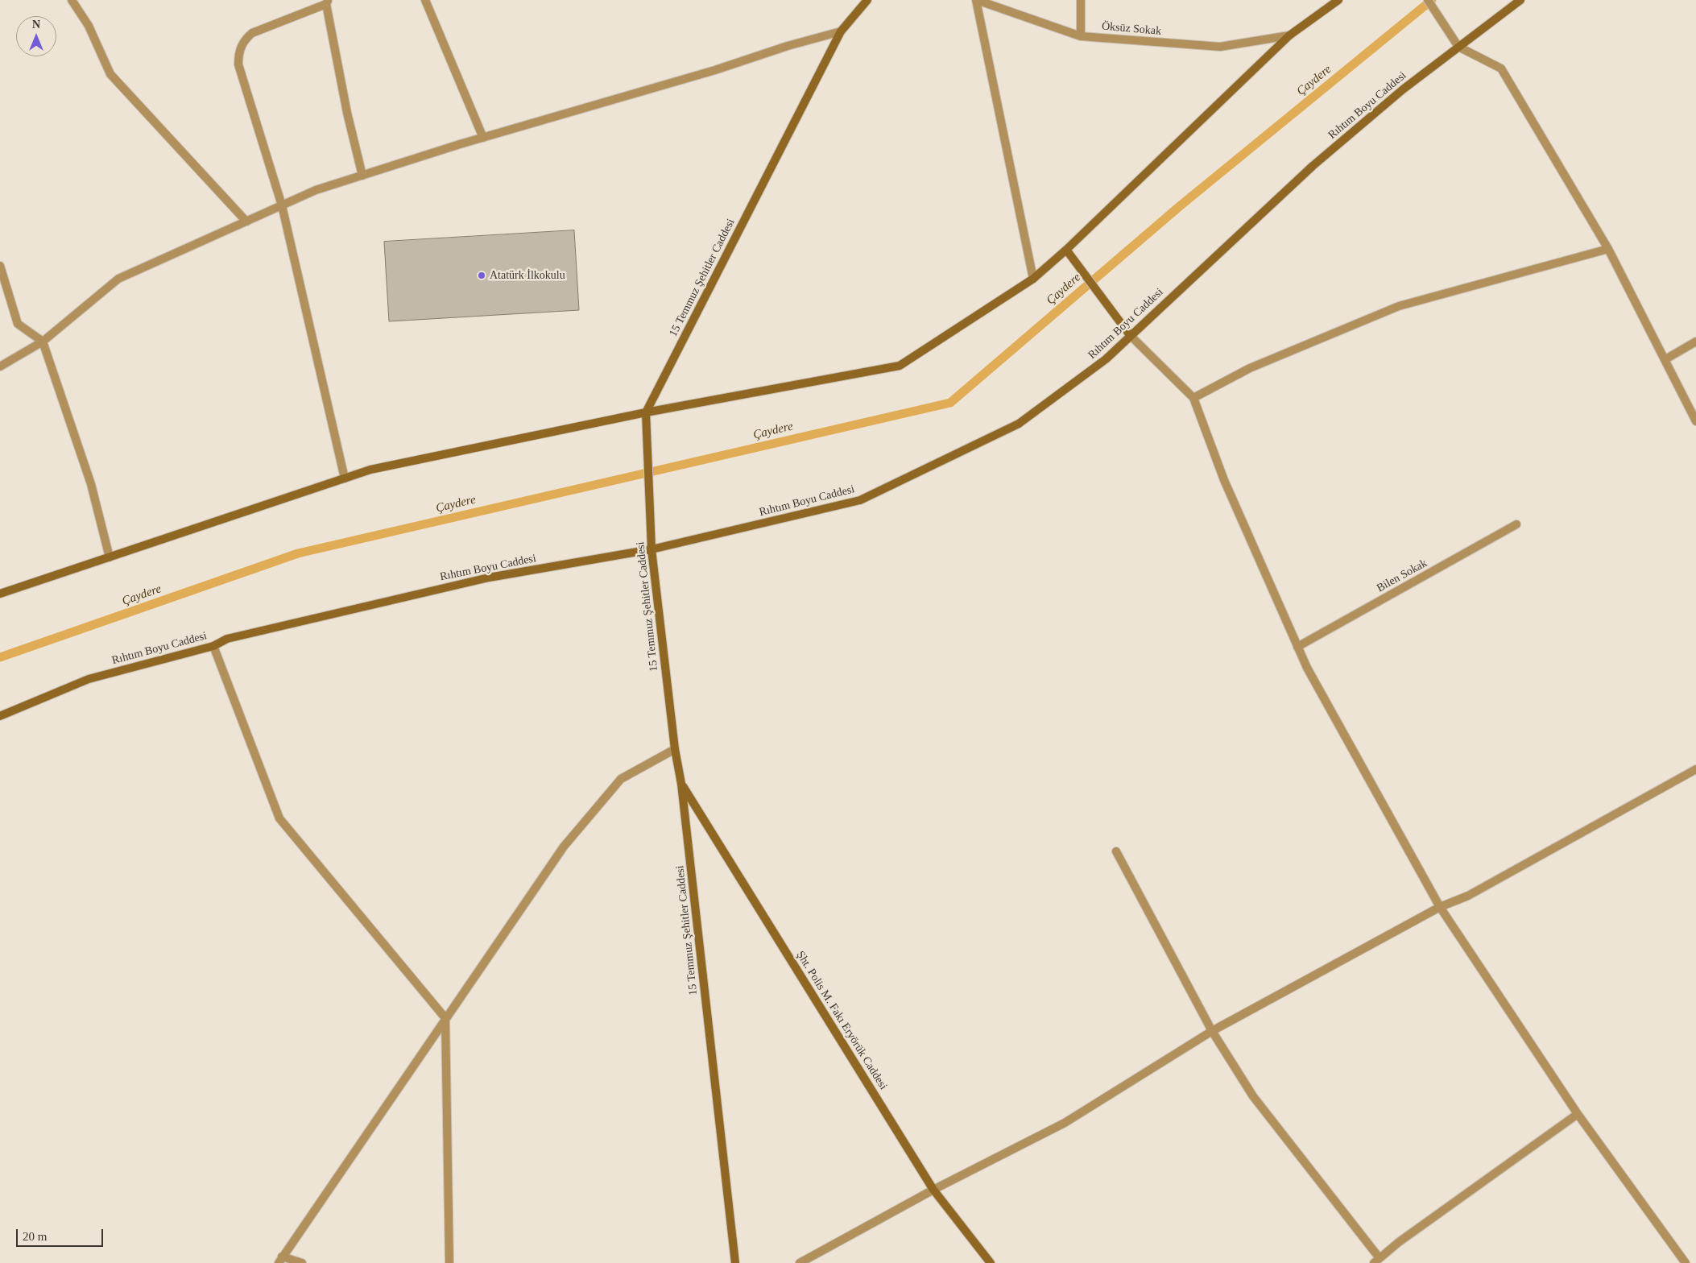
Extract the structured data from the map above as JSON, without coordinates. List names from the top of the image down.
{
  "streets": {
    "street": [
      "Öksüz Sokak",
      "Rıhtım Boyu Caddesi",
      "15 Temmuz Şehitler Caddesi",
      "Bilen Sokak",
      "Şht. Polis M. Fakı Eryörük Caddesi"
    ]
  },
  "crossings": [
    ["Rıhtım Boyu Caddesi", "15 Temmuz Şehitler Caddesi"],
    ["15 Temmuz Şehitler Caddesi", "Şht. Polis M. Fakı Eryörük Caddesi"]
  ],
  "water": ["Çaydere"],
  "places": ["Atatürk İlkokulu"],
  "scale_bar": "20 m",
  "north": "top"
}
